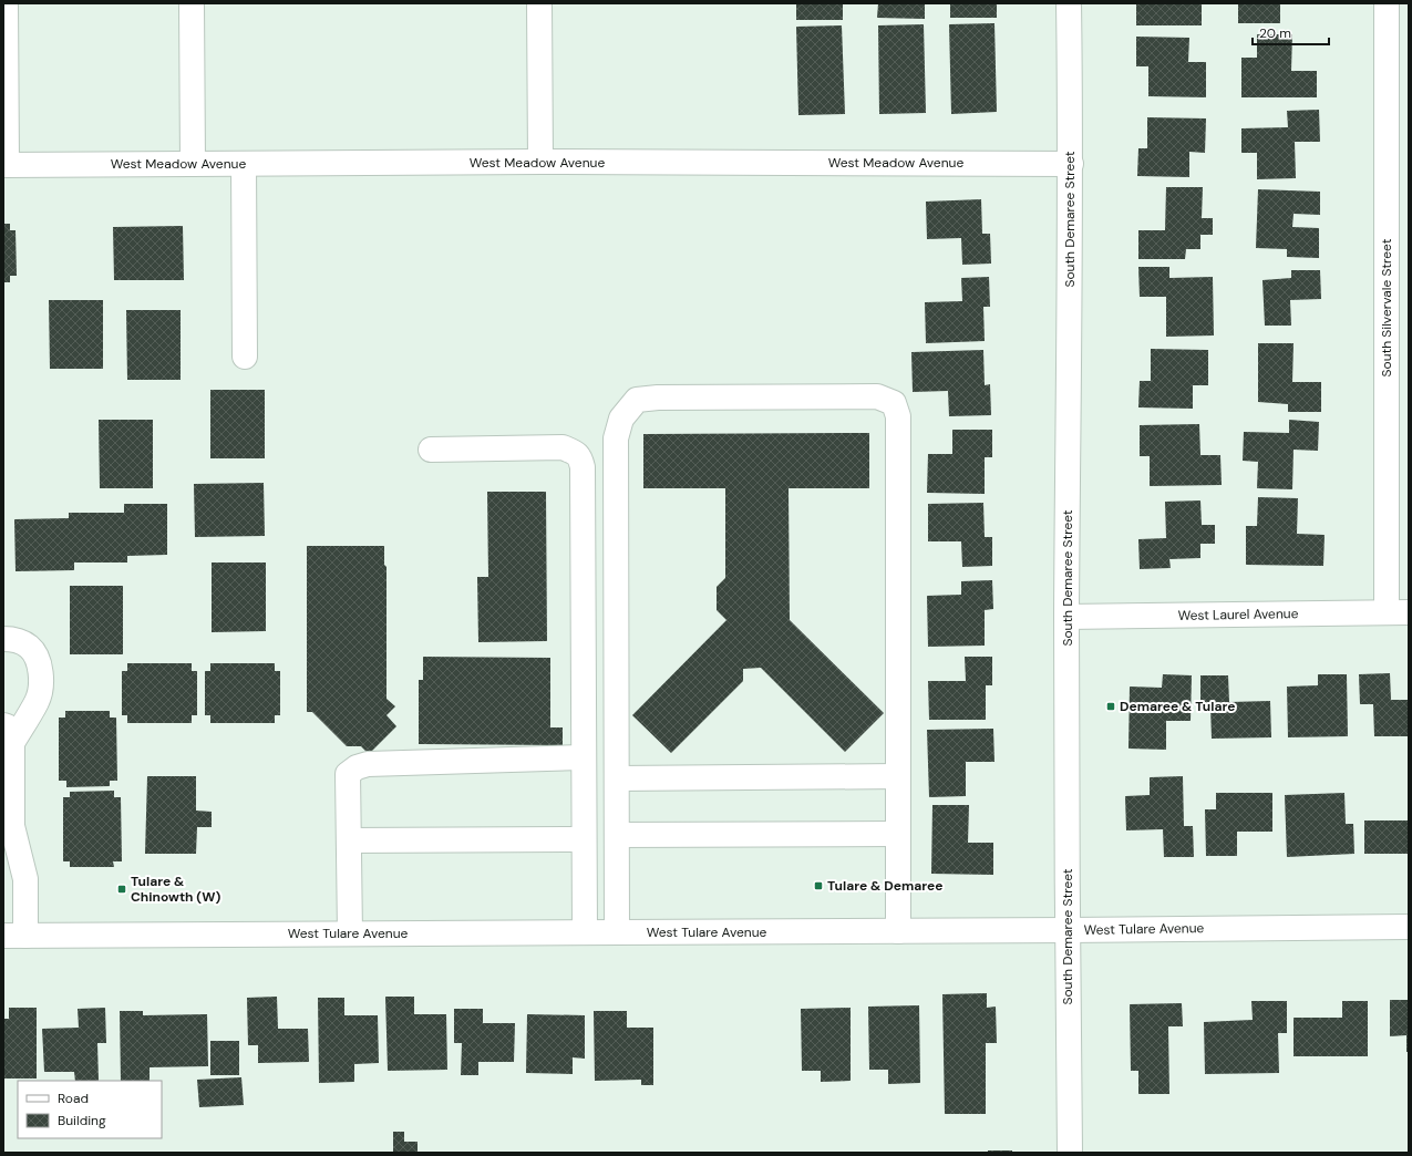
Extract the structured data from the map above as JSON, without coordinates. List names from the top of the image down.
{
  "streets": {
    "street": [
      "West Meadow Avenue",
      "South Demaree Street",
      "South Silvervale Street",
      "West Laurel Avenue",
      "West Tulare Avenue"
    ]
  },
  "crossings": [
    ["West Meadow Avenue", "South Demaree Street"],
    ["South Demaree Street", "West Laurel Avenue"],
    ["South Demaree Street", "West Tulare Avenue"],
    ["South Silvervale Street", "West Laurel Avenue"]
  ],
  "places": {
    "transit": ["Demaree & Tulare", "Tulare & Demaree", "Tulare & Chinowth (W)"]
  },
  "legend": ["Road", "Building"],
  "scale_bar": "20 m"
}
